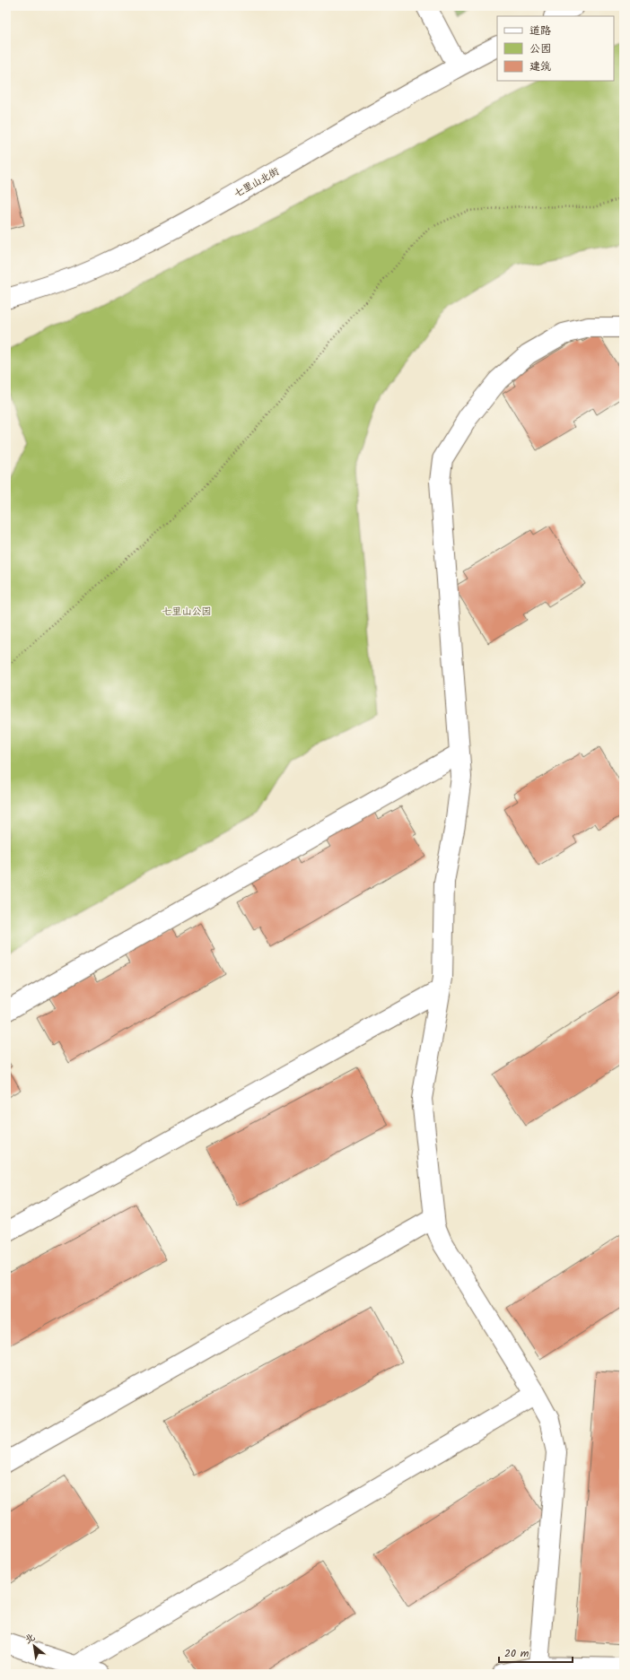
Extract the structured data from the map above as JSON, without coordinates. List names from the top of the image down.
{
  "streets": {
    "street": ["七里山北街"]
  },
  "parks": ["七里山公园"],
  "legend": ["道路", "公园", "建筑"],
  "scale_bar": "20 m",
  "north": "top left"
}
